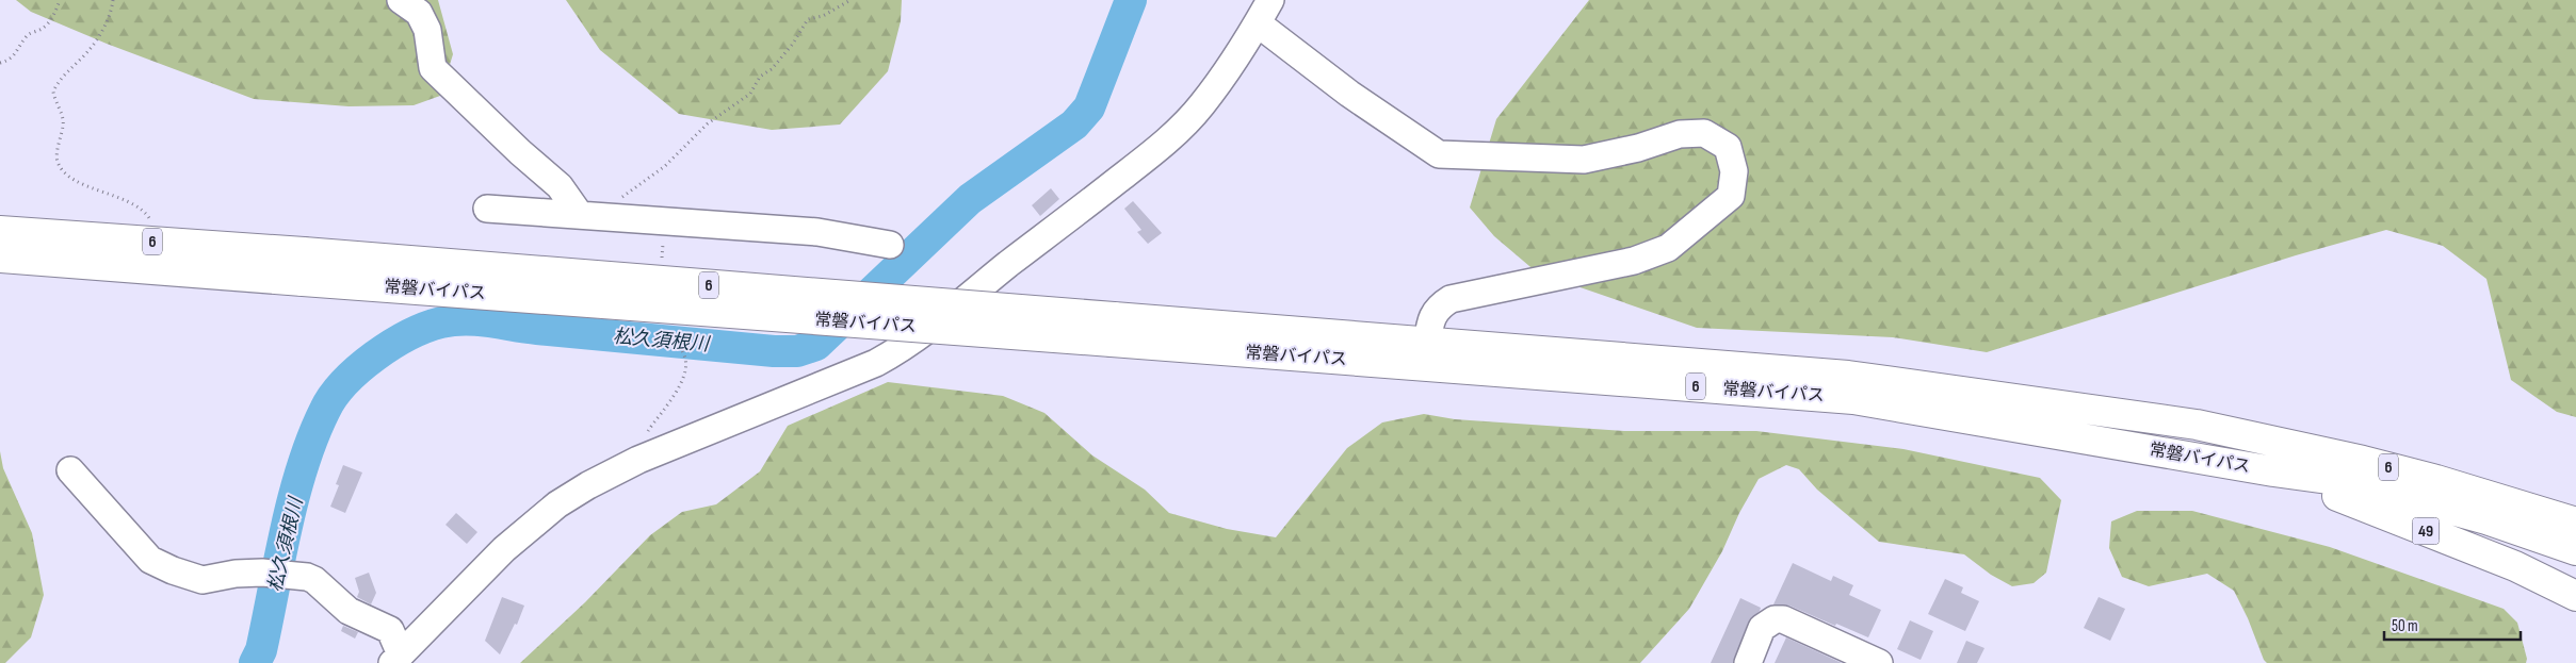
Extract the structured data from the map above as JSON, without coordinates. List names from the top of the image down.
{
  "streets": {
    "highway": ["6", "常磐バイパス", "49"]
  },
  "crossings": [
    ["常磐バイパス", "49"]
  ],
  "water": ["松久須根川"],
  "scale_bar": "50 m"
}
